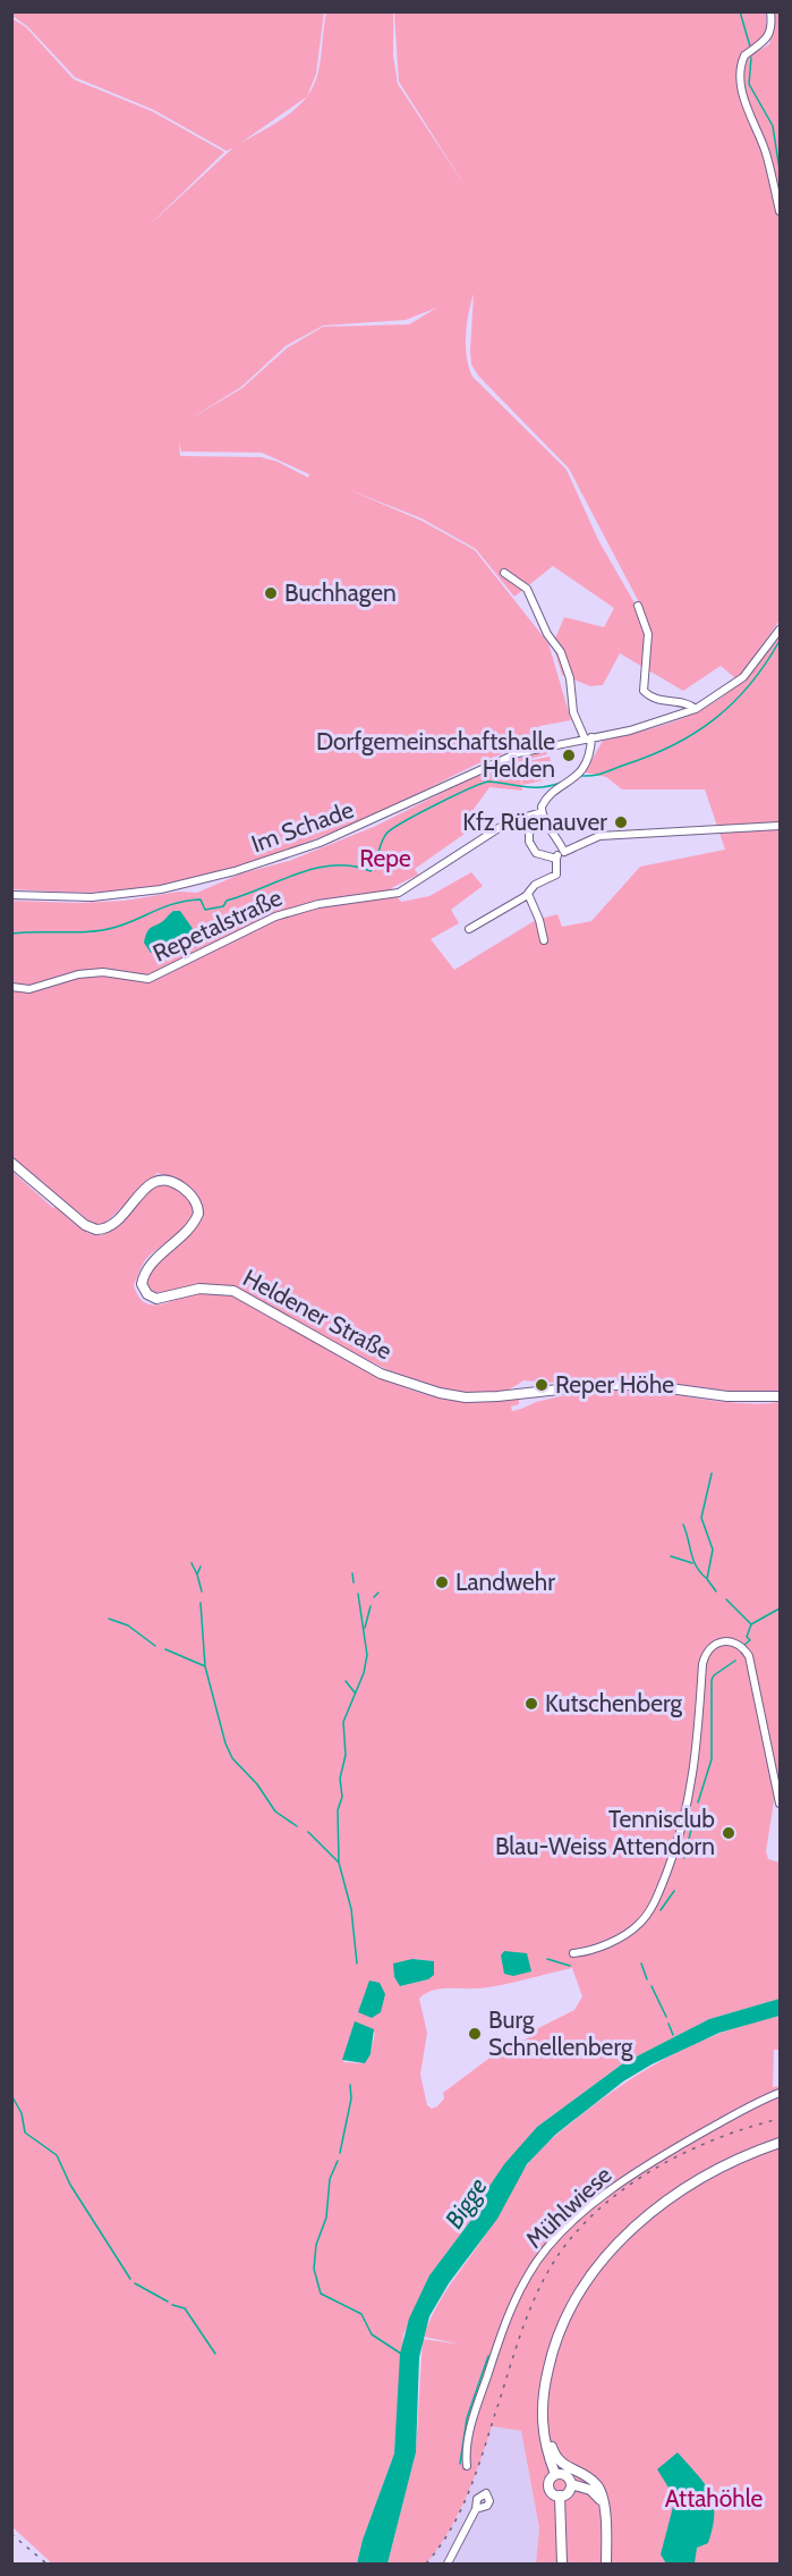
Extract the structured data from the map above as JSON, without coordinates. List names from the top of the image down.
{
  "streets": {
    "main road": ["Heldener Straße"],
    "street": ["Im Schade", "Repetalstraße", "Mühlwiese"]
  },
  "water": ["Bigge"],
  "parks": ["Repe", "Attahöhle"],
  "places": [
    "Buchhagen",
    "Dorfgemeinschaftshalle Helden",
    "Kfz Rüenauver",
    "Reper Höhe",
    "Landwehr",
    "Kutschenberg",
    "Tennisclub Blau-Weiss Attendorn",
    "Burg Schnellenberg"
  ]
}
